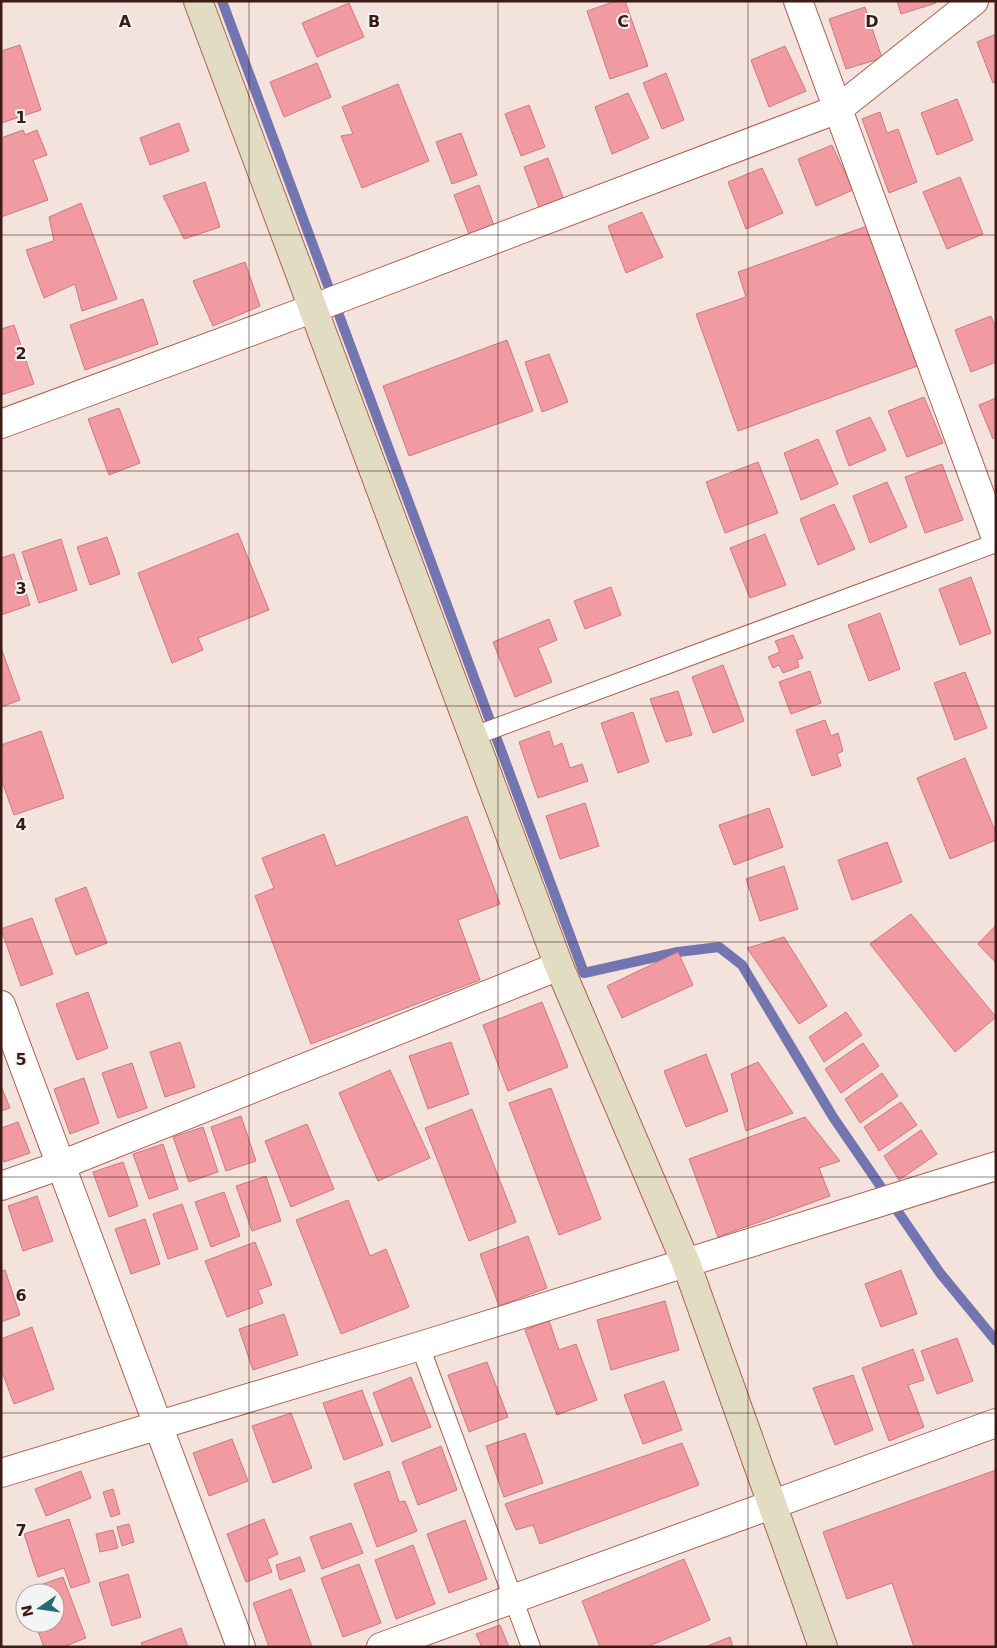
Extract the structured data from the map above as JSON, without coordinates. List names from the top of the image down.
{
  "north": "left",
  "grid": {
    "columns": [
      "A",
      "B",
      "C",
      "D"
    ],
    "rows": [
      "1",
      "2",
      "3",
      "4",
      "5",
      "6",
      "7"
    ]
  }
}
